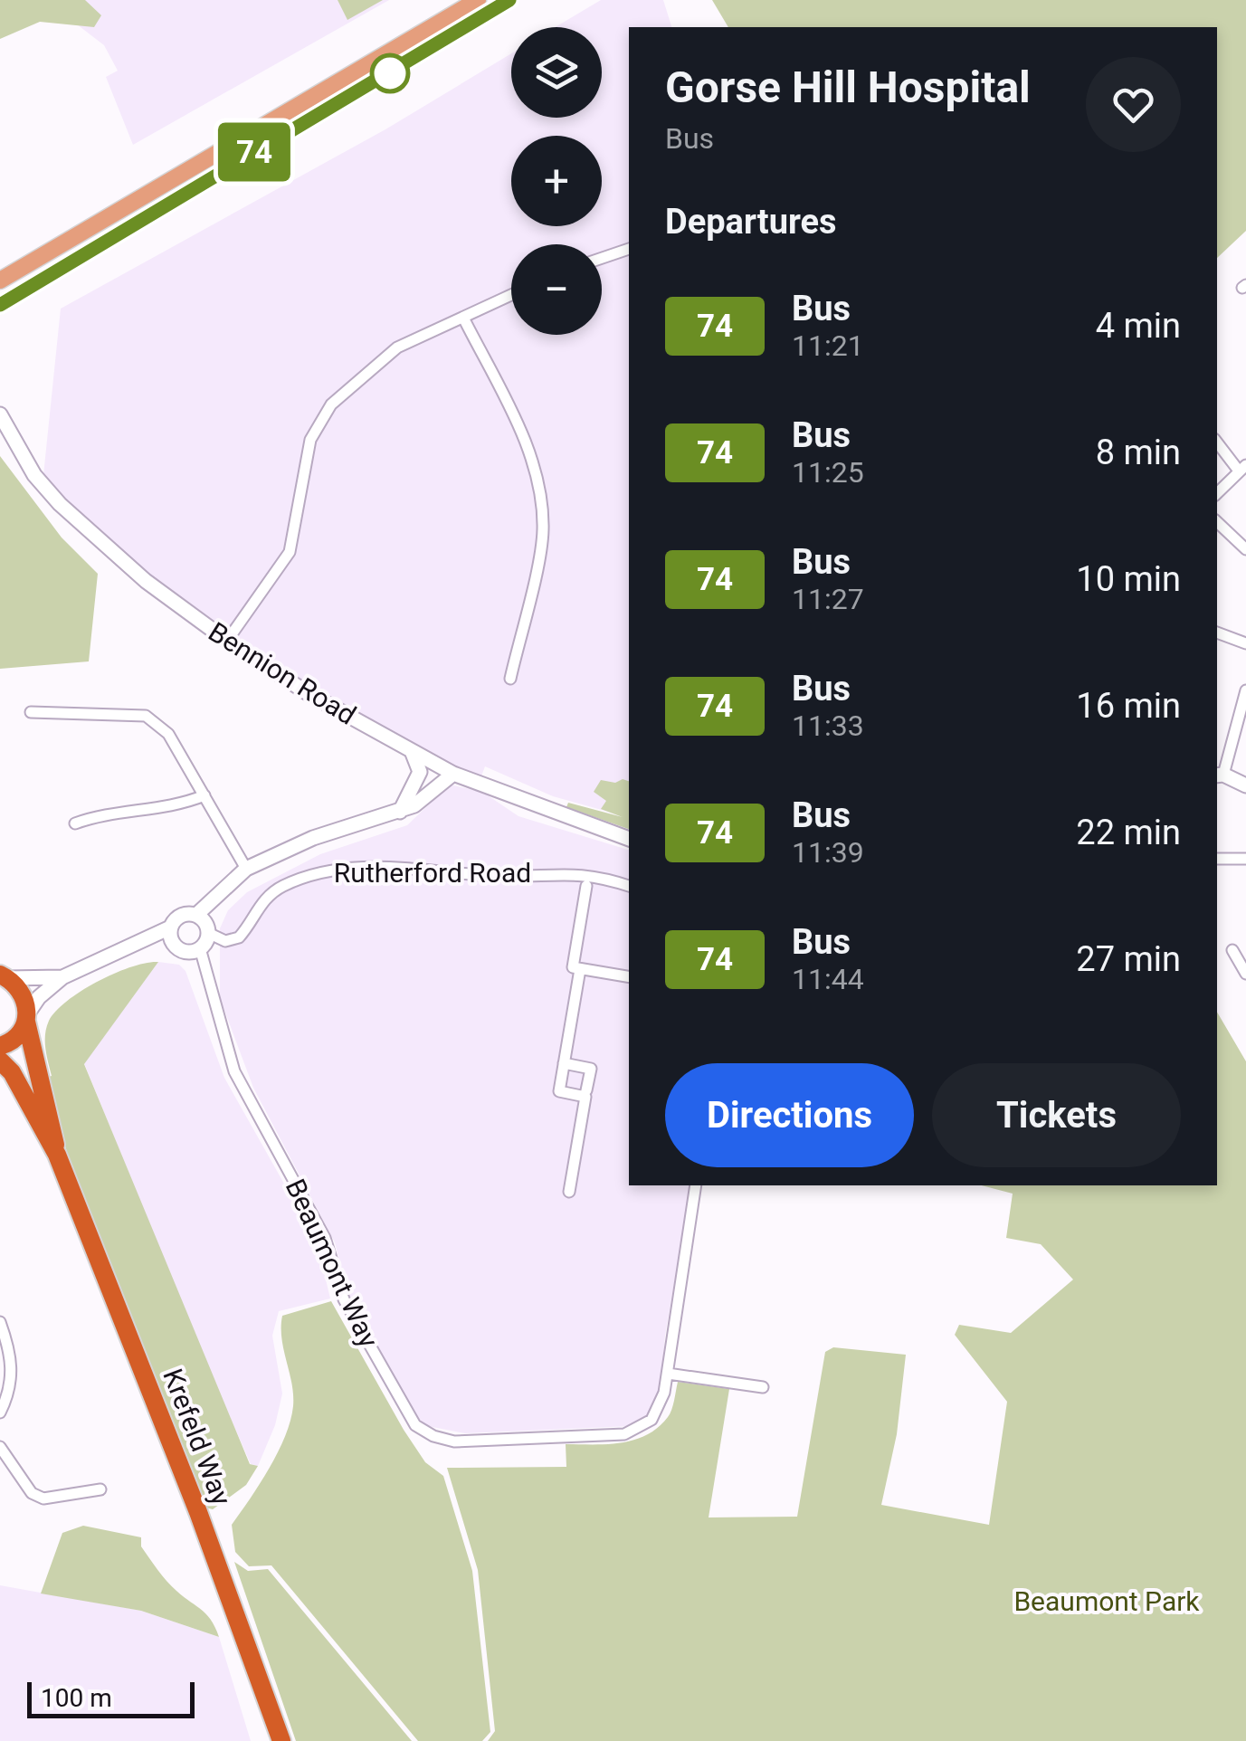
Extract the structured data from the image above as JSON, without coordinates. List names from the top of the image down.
{
  "streets": {
    "highway": ["Krefeld Way"],
    "street": ["Bennion Road", "Rutherford Road", "Beaumont Way"]
  },
  "crossings": [
    ["Rutherford Road", "Beaumont Way"]
  ],
  "parks": ["Beaumont Park"],
  "lines": ["bus line 74"],
  "scale_bar": "100 m",
  "page": {
    "on_map": "74",
    "map_buttons": ["+", "−"],
    "heading": [
      ["Gorse Hill Hospital", "Bus"],
      "Departures"
    ],
    "list": [
      {
        "mark": "74",
        "name": "Bus",
        "note": "11:21",
        "value": "4 min"
      },
      {
        "mark": "74",
        "name": "Bus",
        "note": "11:25",
        "value": "8 min"
      },
      {
        "mark": "74",
        "name": "Bus",
        "note": "11:27",
        "value": "10 min"
      },
      {
        "mark": "74",
        "name": "Bus",
        "note": "11:33",
        "value": "16 min"
      },
      {
        "mark": "74",
        "name": "Bus",
        "note": "11:39",
        "value": "22 min"
      },
      {
        "mark": "74",
        "name": "Bus",
        "note": "11:44",
        "value": "27 min"
      }
    ],
    "buttons": ["Directions", "Tickets"],
    "scale": "100 m"
  }
}
